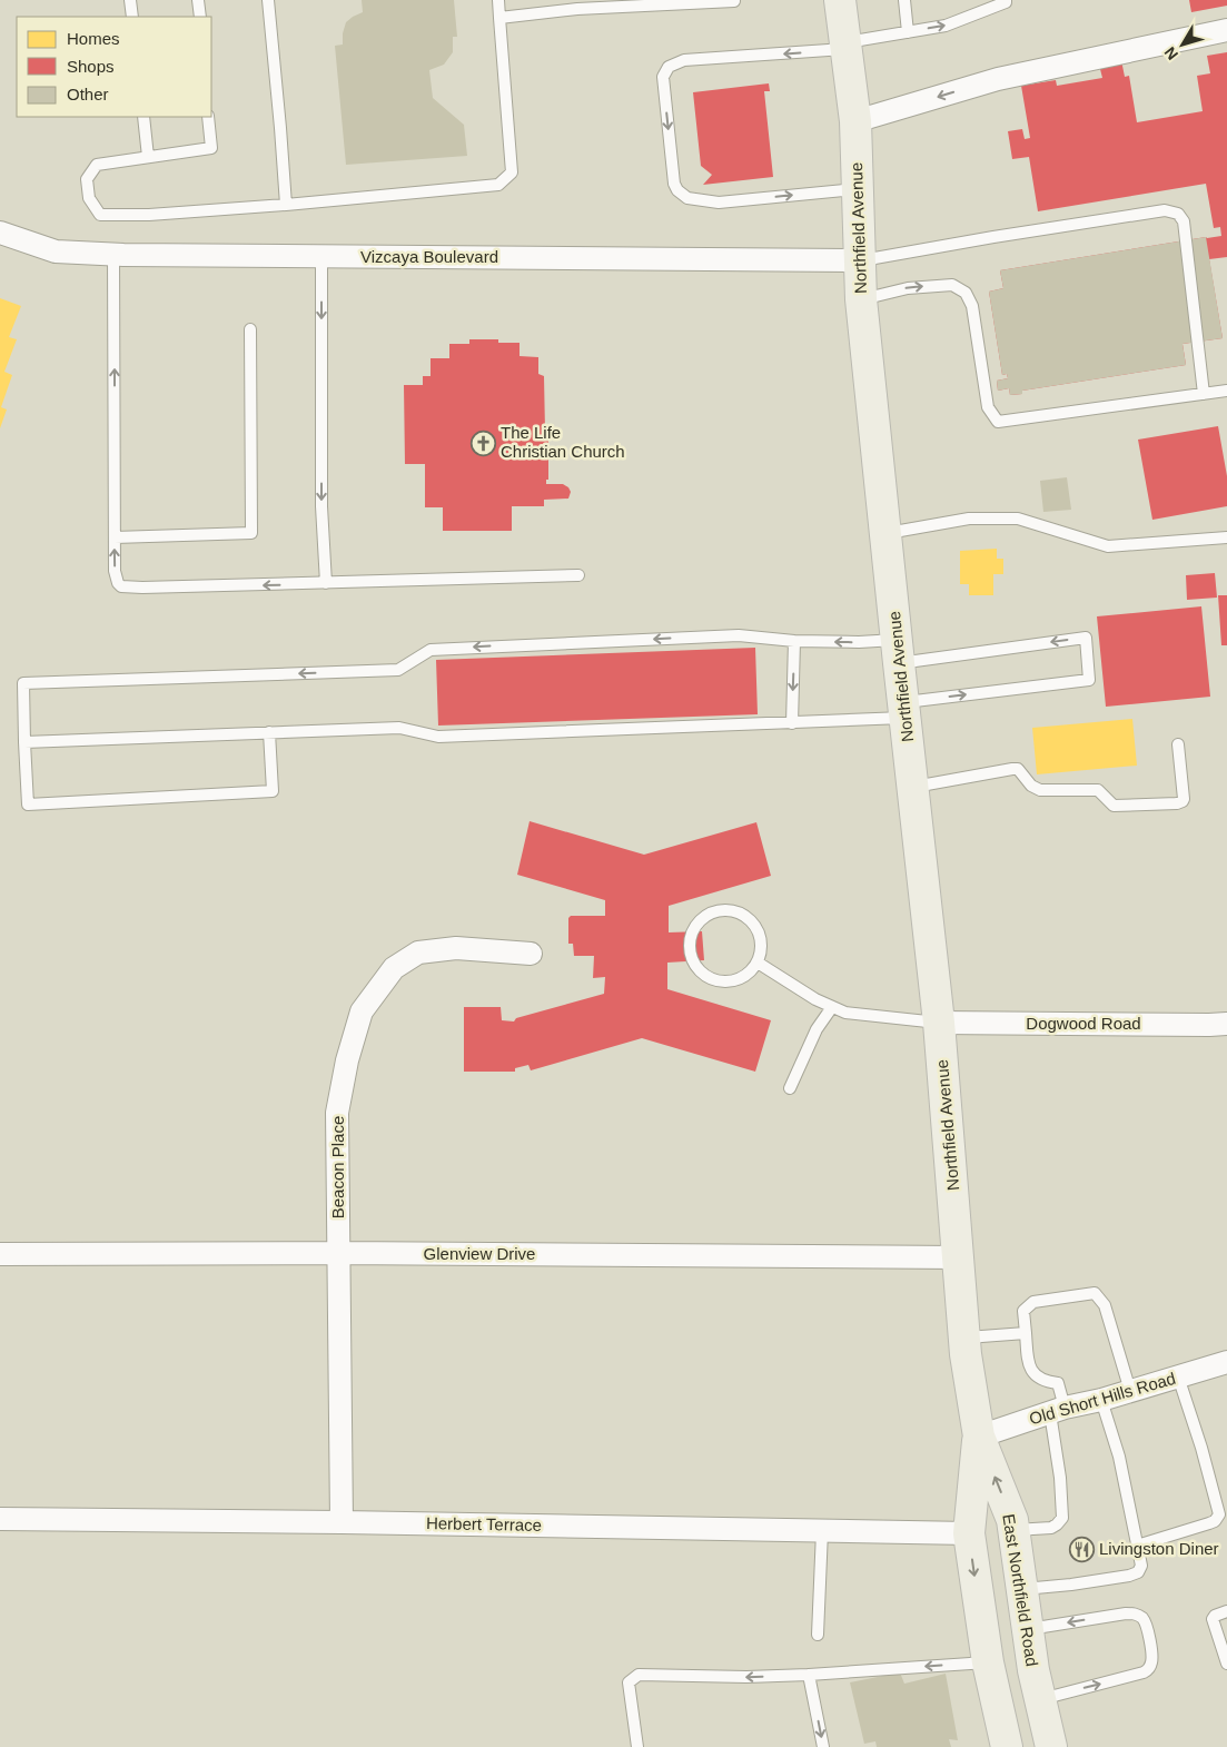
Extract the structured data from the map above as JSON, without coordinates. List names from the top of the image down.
{
  "streets": {
    "main road": ["Northfield Avenue", "East Northfield Road"],
    "street": [
      "Vizcaya Boulevard",
      "Dogwood Road",
      "Beacon Place",
      "Glenview Drive",
      "Old Short Hills Road",
      "Herbert Terrace"
    ]
  },
  "crossings": [
    ["Northfield Avenue", "Vizcaya Boulevard"],
    ["Northfield Avenue", "Dogwood Road"],
    ["Northfield Avenue", "Glenview Drive"],
    ["Northfield Avenue", "East Northfield Road"],
    ["Beacon Place", "Glenview Drive"],
    ["Beacon Place", "Herbert Terrace"],
    ["Old Short Hills Road", "East Northfield Road"],
    ["Herbert Terrace", "East Northfield Road"]
  ],
  "places": {
    "church": ["The Life Christian Church"],
    "restaurant": ["Livingston Diner"]
  },
  "legend": ["Homes", "Shops", "Other"],
  "north": "bottom left"
}
